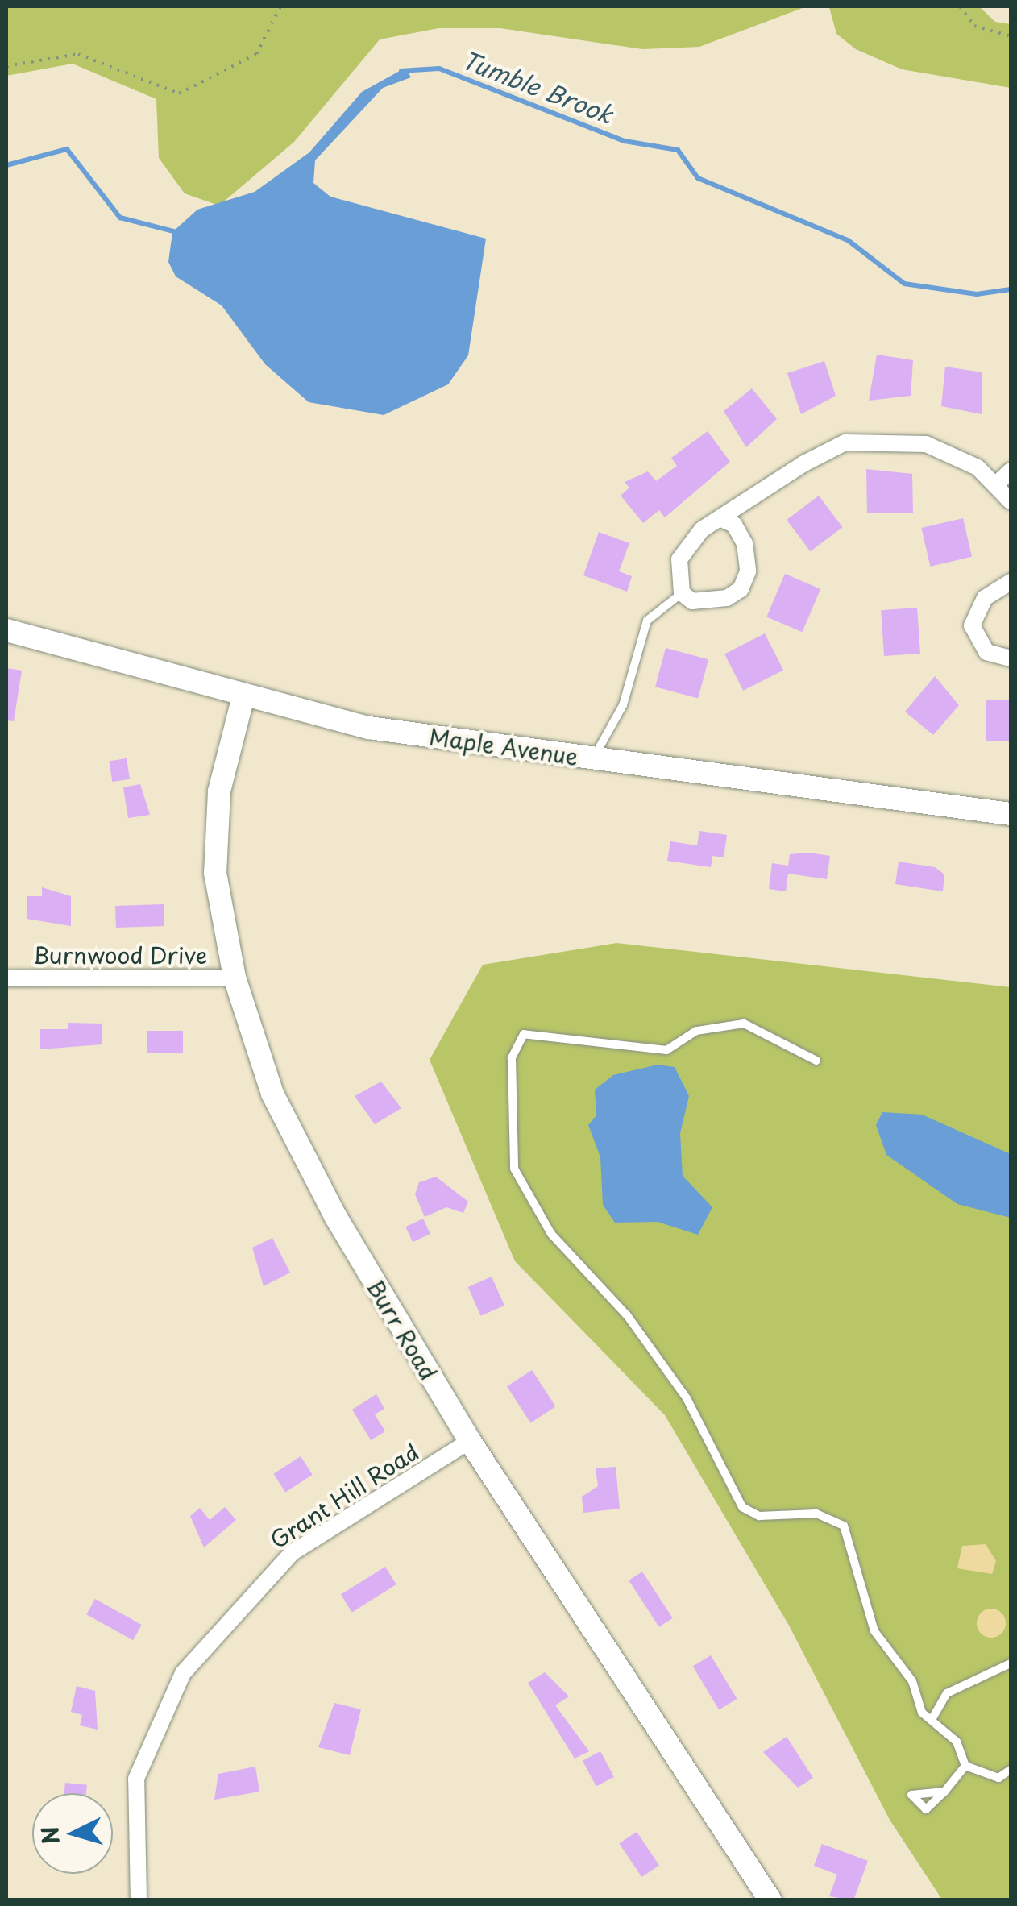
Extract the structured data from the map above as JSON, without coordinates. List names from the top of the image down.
{
  "streets": {
    "street": [
      "Maple Avenue",
      "Burnwood Drive",
      "Burr Road",
      "Grant Hill Road"
    ]
  },
  "crossings": [
    ["Maple Avenue", "Burr Road"],
    ["Burnwood Drive", "Burr Road"],
    ["Burr Road", "Grant Hill Road"]
  ],
  "water": ["Tumble Brook"],
  "north": "left"
}
